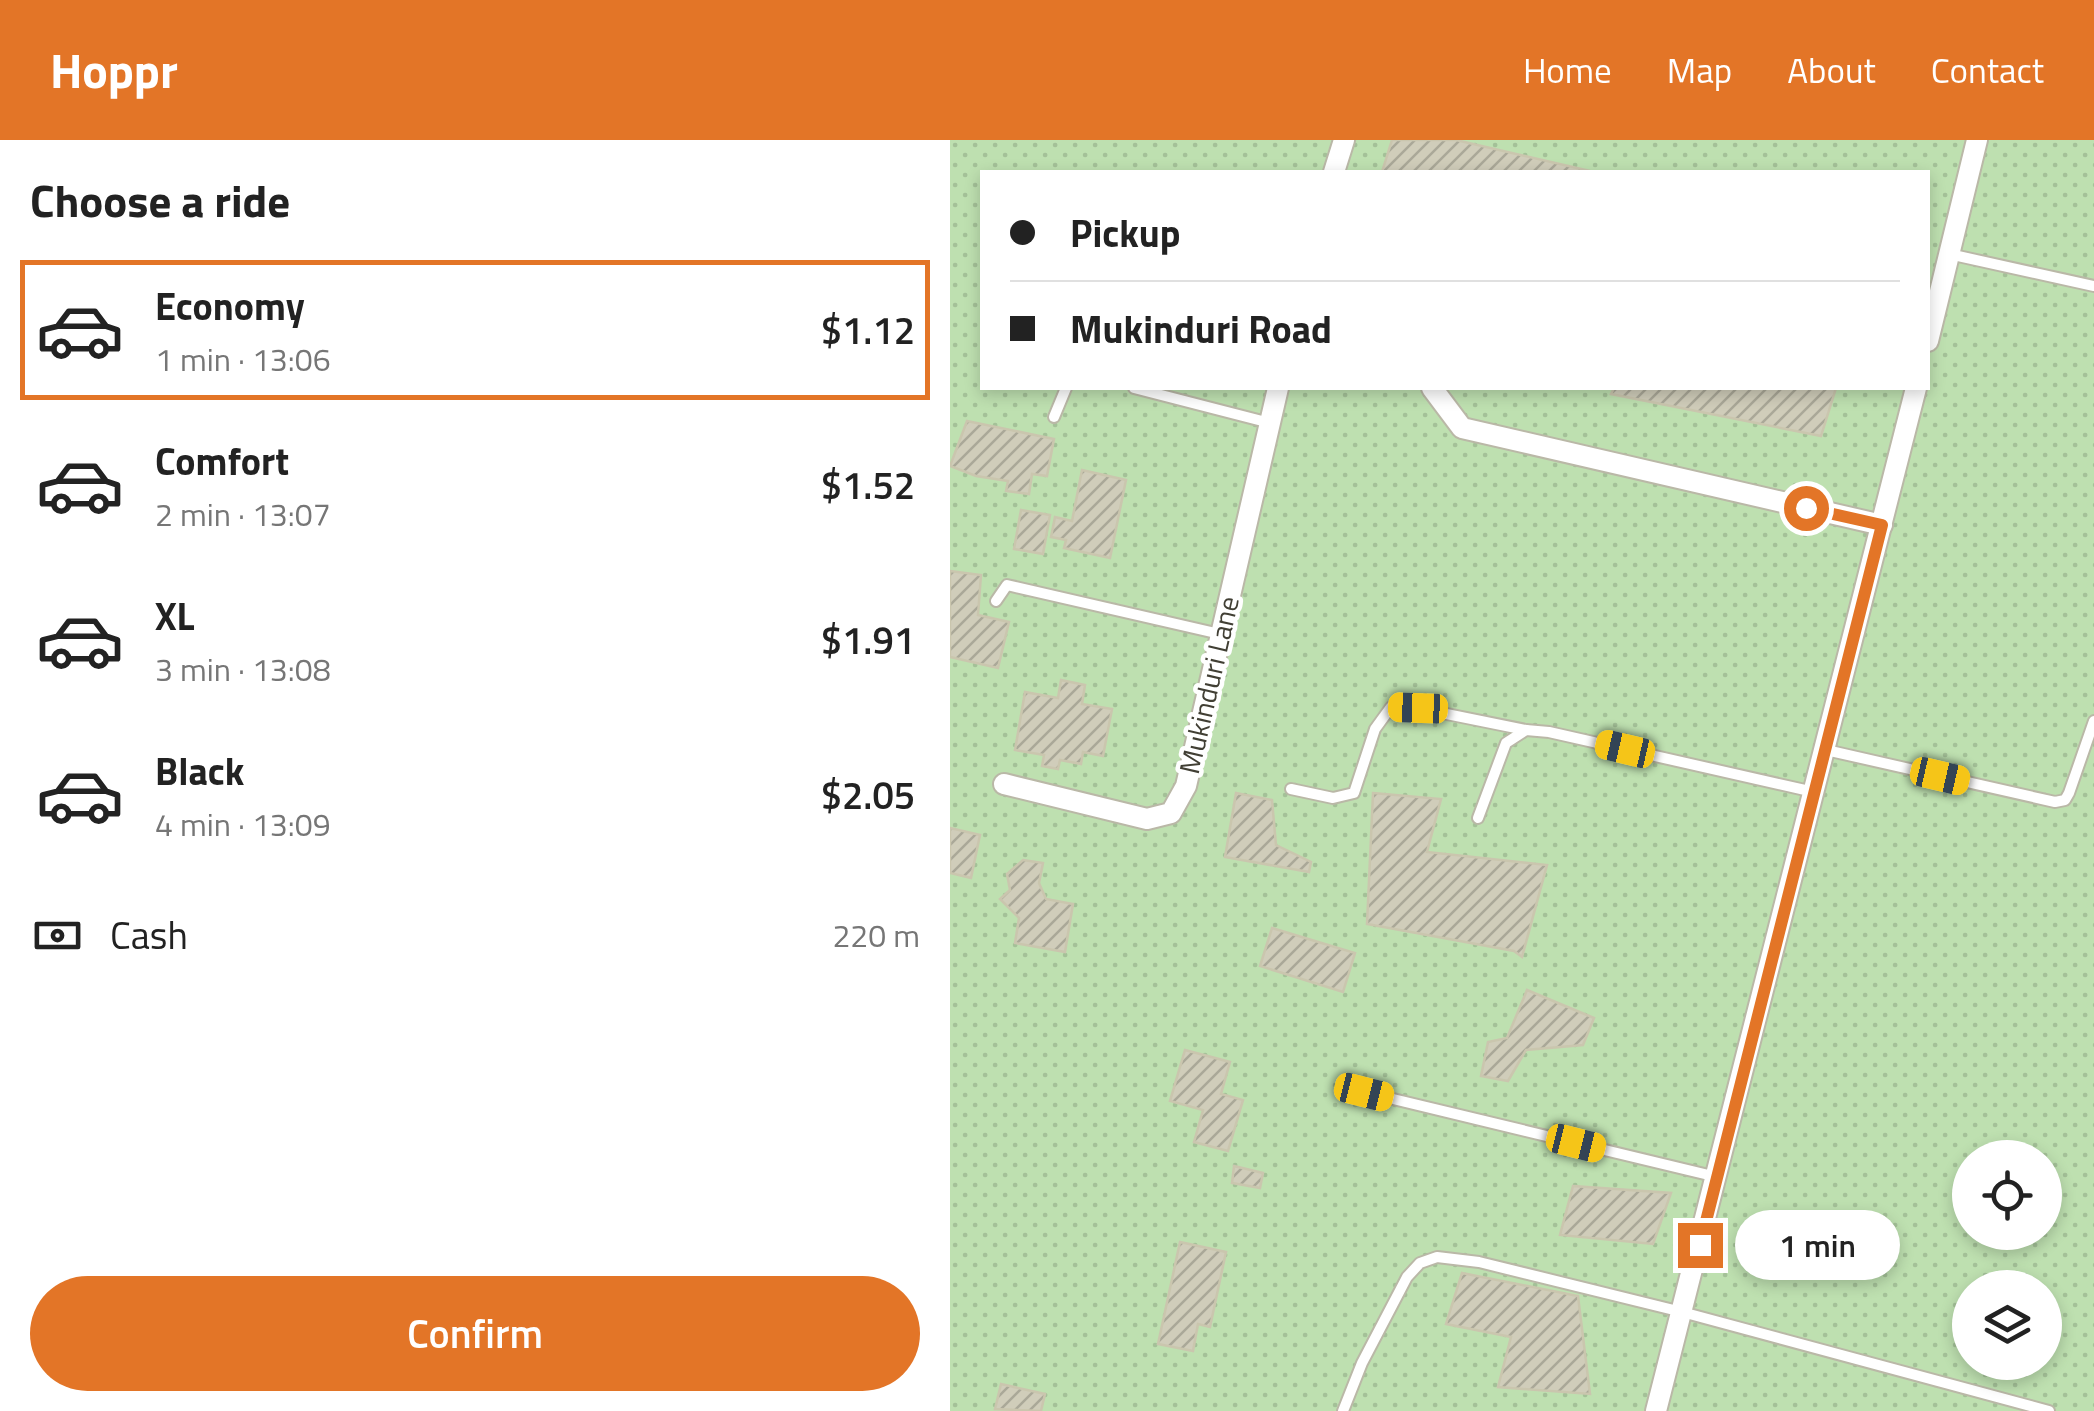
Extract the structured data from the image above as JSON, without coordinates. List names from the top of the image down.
{
  "streets": {
    "street": ["Mukinduri Lane"]
  },
  "page": {
    "header": "Hoppr",
    "nav": [
      "Home",
      "Map",
      "About",
      "Contact"
    ],
    "heading": "Choose a ride",
    "banner": ["Pickup", "Mukinduri Road"],
    "list": [
      {
        "name": "Economy",
        "note": "1 min · 13:06",
        "value": "$1.12"
      },
      {
        "name": "Comfort",
        "note": "2 min · 13:07",
        "value": "$1.52"
      },
      {
        "name": "XL",
        "note": "3 min · 13:08",
        "value": "$1.91"
      },
      {
        "name": "Black",
        "note": "4 min · 13:09",
        "value": "$2.05"
      }
    ],
    "pay": ["Cash", "220 m"],
    "bubble": "1 min",
    "buttons": "Confirm"
  }
}
